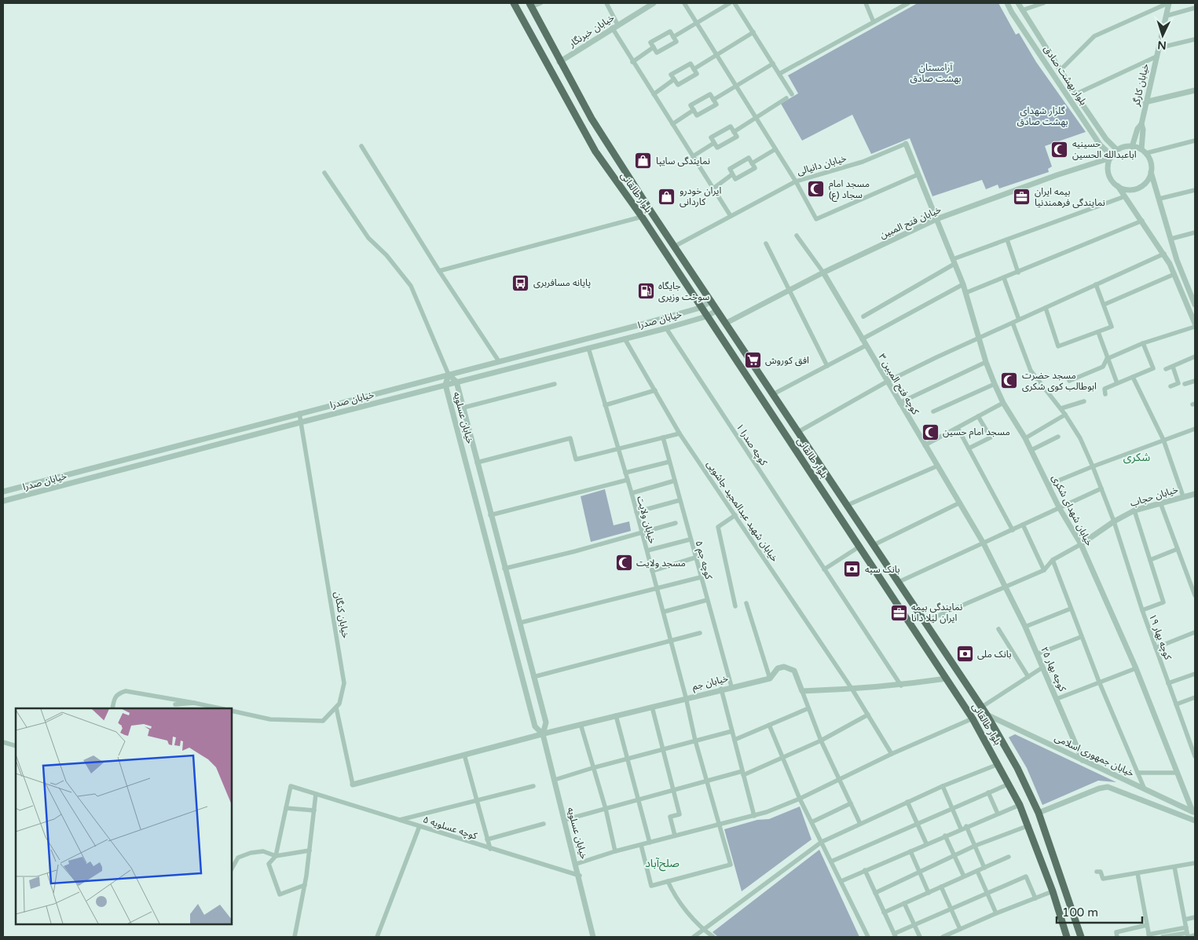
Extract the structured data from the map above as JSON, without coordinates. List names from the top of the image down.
{
  "streets": {
    "main road": ["بلوار طالقانی"],
    "street": [
      "خیابان خبرنگار",
      "بلوار بهشت صادق",
      "خیابان کارگر",
      "خیابان دانیالی",
      "خیابان فتح المبین",
      "خیابان صدرا",
      "کوچه فتح المبین ۳",
      "خیابان عسلویه",
      "کوچه صدرا ۱",
      "خیابان حجاب",
      "خیابان شهدای شکری",
      "خیابان شهید عبدالمجید جاشویی",
      "خیابان ولایت",
      "کوچه جم ۵",
      "خیابان کنگان",
      "کوچه بهار ۱۹",
      "کوچه بهار ۲۵",
      "خیابان جم",
      "خیابان جمهوری اسلامی",
      "کوچه عسلویه ۵"
    ]
  },
  "crossings": [
    ["خیابان خبرنگار", "بلوار طالقانی"],
    ["بلوار بهشت صادق", "خیابان کارگر"],
    ["بلوار بهشت صادق", "خیابان فتح المبین"],
    ["خیابان کارگر", "خیابان فتح المبین"],
    ["خیابان دانیالی", "بلوار طالقانی"],
    ["خیابان دانیالی", "خیابان فتح المبین"],
    ["خیابان دانیالی", "خیابان شهدای شکری"],
    ["بلوار طالقانی", "خیابان فتح المبین"],
    ["بلوار طالقانی", "خیابان صدرا"],
    ["بلوار طالقانی", "خیابان جمهوری اسلامی"],
    ["خیابان فتح المبین", "کوچه فتح المبین ۳"],
    ["خیابان فتح المبین", "خیابان شهدای شکری"],
    ["خیابان صدرا", "خیابان عسلویه"],
    ["خیابان صدرا", "کوچه صدرا ۱"],
    ["خیابان صدرا", "خیابان شهید عبدالمجید جاشویی"],
    ["خیابان صدرا", "خیابان ولایت"],
    ["خیابان صدرا", "خیابان کنگان"],
    ["کوچه فتح المبین ۳", "کوچه بهار ۲۵"],
    ["خیابان عسلویه", "خیابان جم"],
    ["خیابان عسلویه", "کوچه عسلویه ۵"],
    ["خیابان حجاب", "خیابان شهدای شکری"],
    ["خیابان حجاب", "کوچه بهار ۱۹"],
    ["خیابان شهدای شکری", "خیابان جمهوری اسلامی"],
    ["خیابان ولایت", "خیابان جم"],
    ["کوچه جم ۵", "خیابان جم"],
    ["کوچه بهار ۲۵", "خیابان جمهوری اسلامی"]
  ],
  "districts": ["شکری", "صلح‌آباد"],
  "parks": ["آرامستان بهشت صادق", "گلزار شهدای بهشت صادق"],
  "places": {
    "mosque": [
      "حسینیه اباعبدالله الحسین",
      "مسجد امام سجاد (ع)",
      "مسجد حضرت ابوطالب کوی شکری",
      "مسجد امام حسین",
      "مسجد ولایت"
    ],
    "shop": ["نمایندگی سایپا", "ایران خودرو کاردانی"],
    "office": ["بیمه ایران نمایندگی فرهمندنیا", "نمایندگی بیمه ایران لیلا دانا"],
    "bus stop": ["پایانه مسافربری"],
    "fuel station": ["جایگاه سوخت وزیری"],
    "supermarket": ["افق کوروش"],
    "bank": ["بانک سپه", "بانک ملی"]
  },
  "scale_bar": "100 m",
  "north": "bottom"
}
